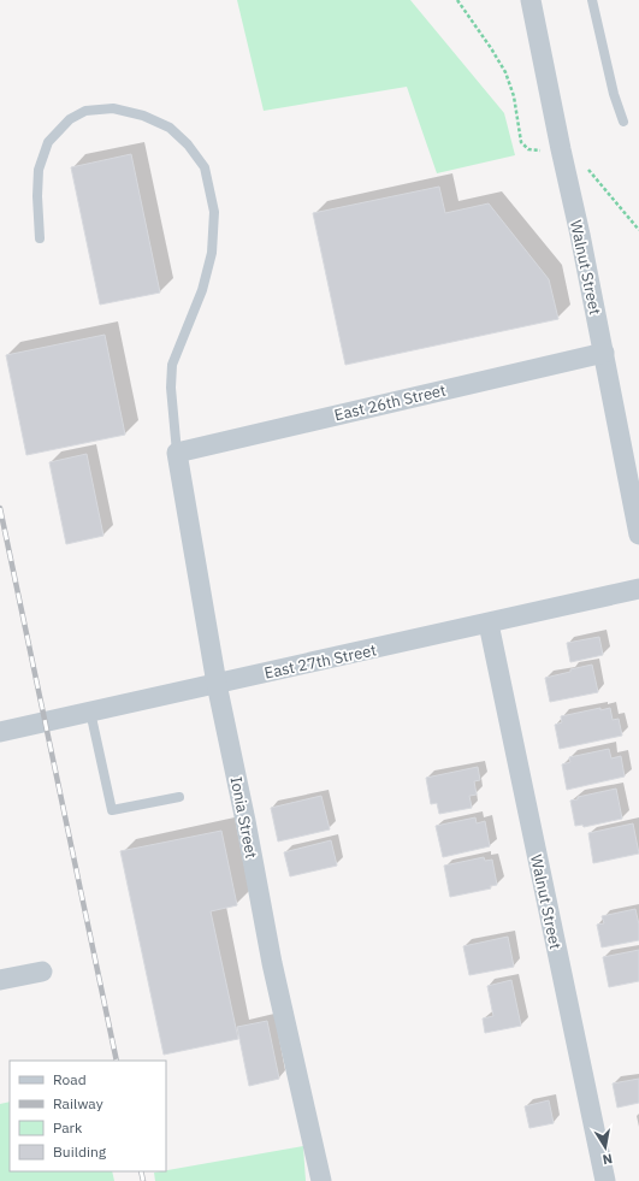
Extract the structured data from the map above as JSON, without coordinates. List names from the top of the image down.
{
  "streets": {
    "street": [
      "Walnut Street",
      "East 26th Street",
      "East 27th Street",
      "Ionia Street"
    ]
  },
  "crossings": [
    ["Walnut Street", "East 26th Street"],
    ["Walnut Street", "East 27th Street"],
    ["East 26th Street", "Ionia Street"],
    ["East 27th Street", "Ionia Street"]
  ],
  "legend": [
    "Road",
    "Railway",
    "Park",
    "Building"
  ],
  "north": "bottom"
}
